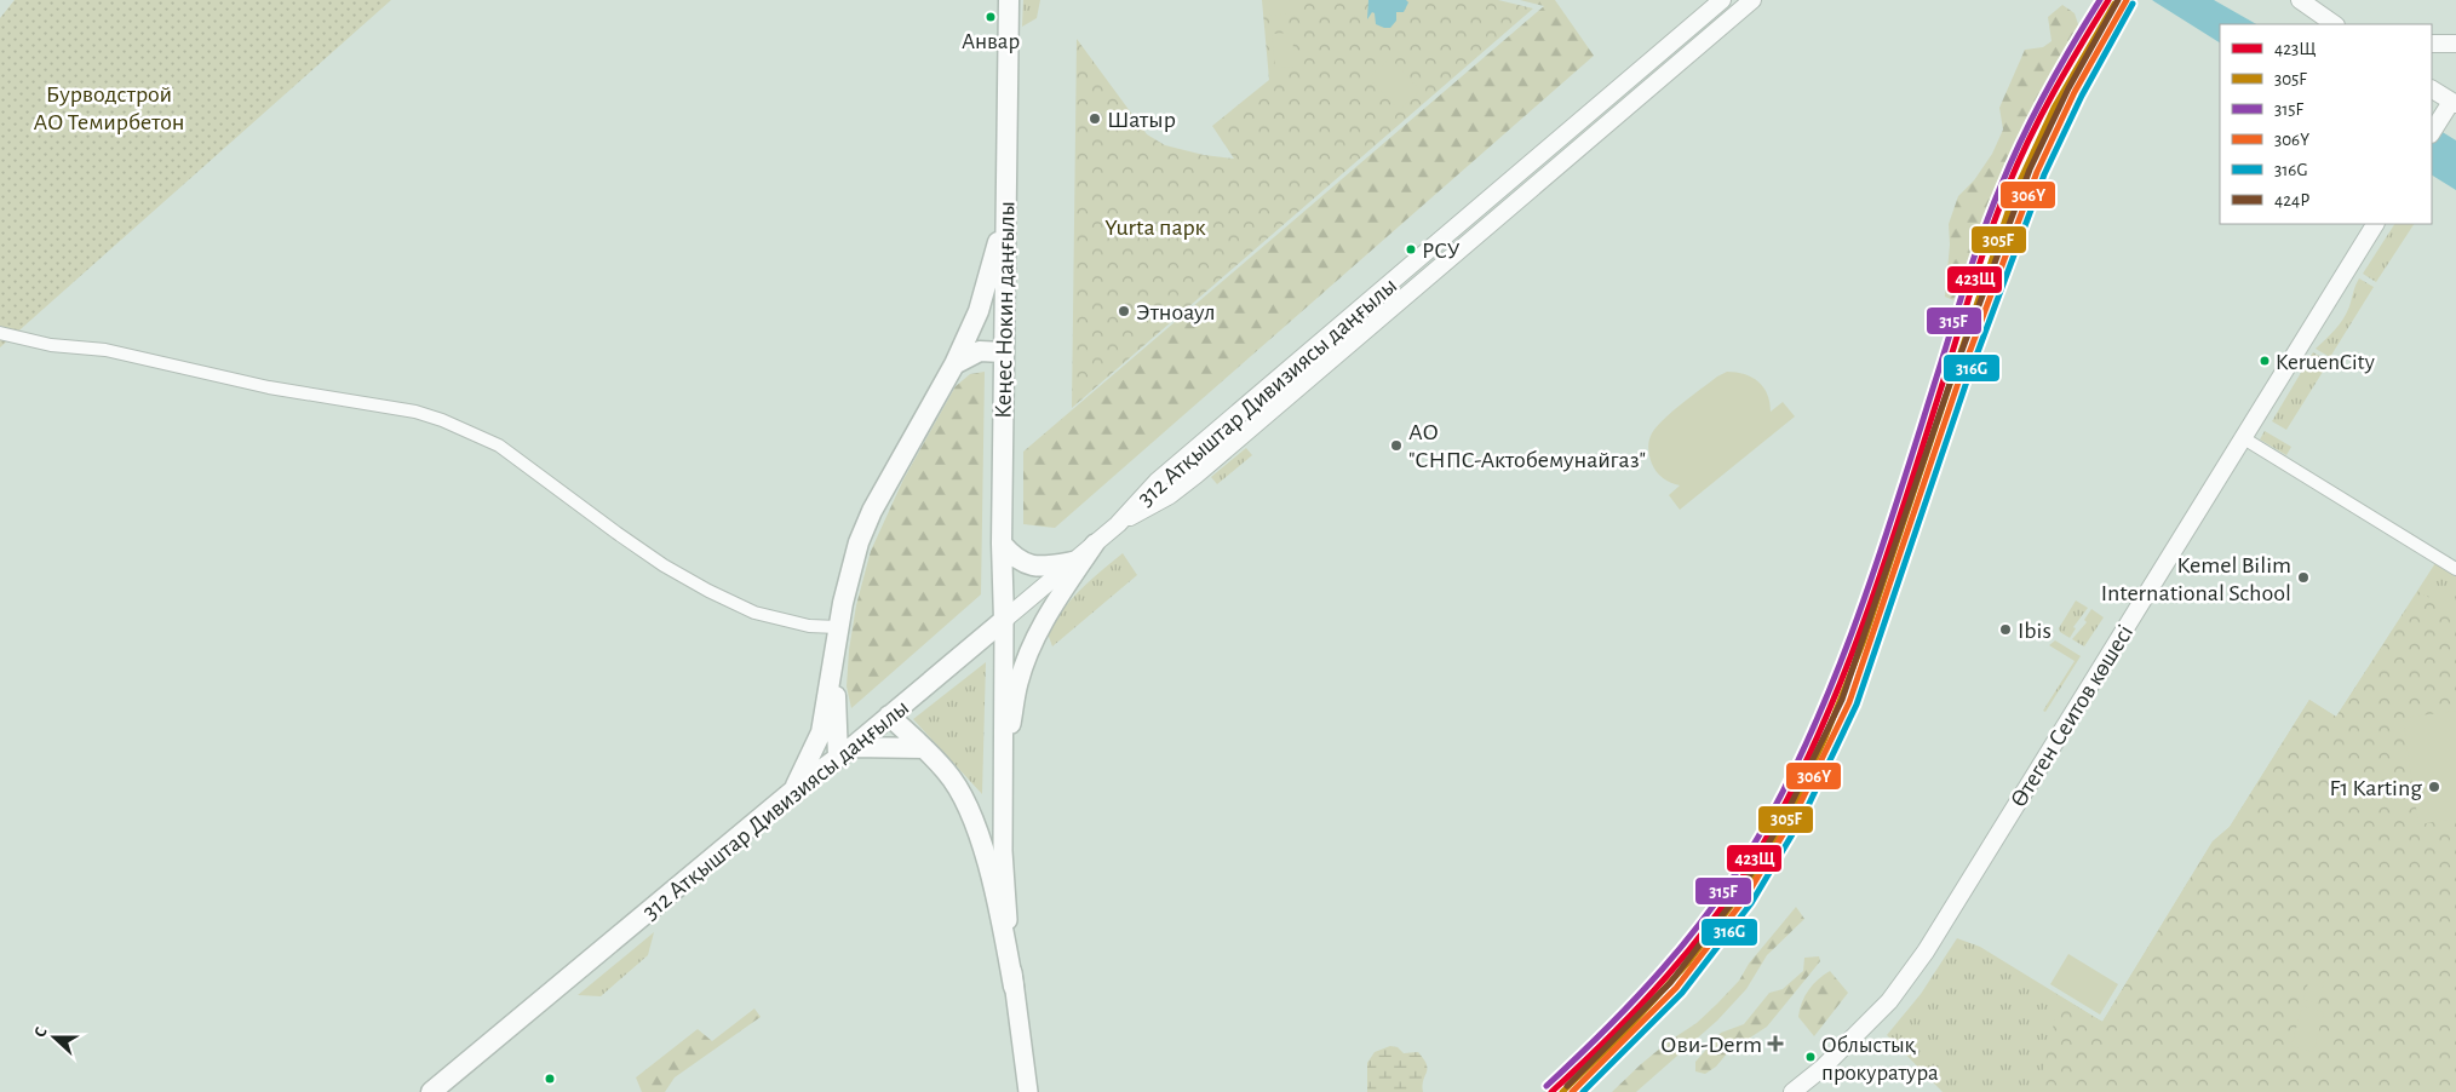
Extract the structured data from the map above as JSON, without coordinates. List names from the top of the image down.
{
  "streets": {
    "highway": ["Кеңес Нокин даңғылы", "312 Атқыштар Дивизиясы даңғылы"],
    "main road": ["Өтеген Сеитов көшесі"]
  },
  "crossings": [
    ["Кеңес Нокин даңғылы", "312 Атқыштар Дивизиясы даңғылы"]
  ],
  "parks": ["Бурводстрой АО Темирбетон", "Yurta парк"],
  "places": {
    "other": [
      "Анвар",
      "Шатыр",
      "РСУ",
      "Этноаул",
      "KeruenCity",
      "АО \"СНПС-Актобемунайгаз\"",
      "Kemel Bilim International School",
      "Ibis",
      "F1 Karting",
      "Облыстық прокуратура"
    ],
    "health": ["Ови-Derm"]
  },
  "lines": [
    "transit line 423Щ",
    "transit line 315F",
    "transit line 306Y",
    "transit line 424Р",
    "transit line 305F",
    "transit line 316G"
  ],
  "legend": [
    "423Щ",
    "305F",
    "315F",
    "306Y",
    "316G",
    "424Р"
  ],
  "north": "left"
}
